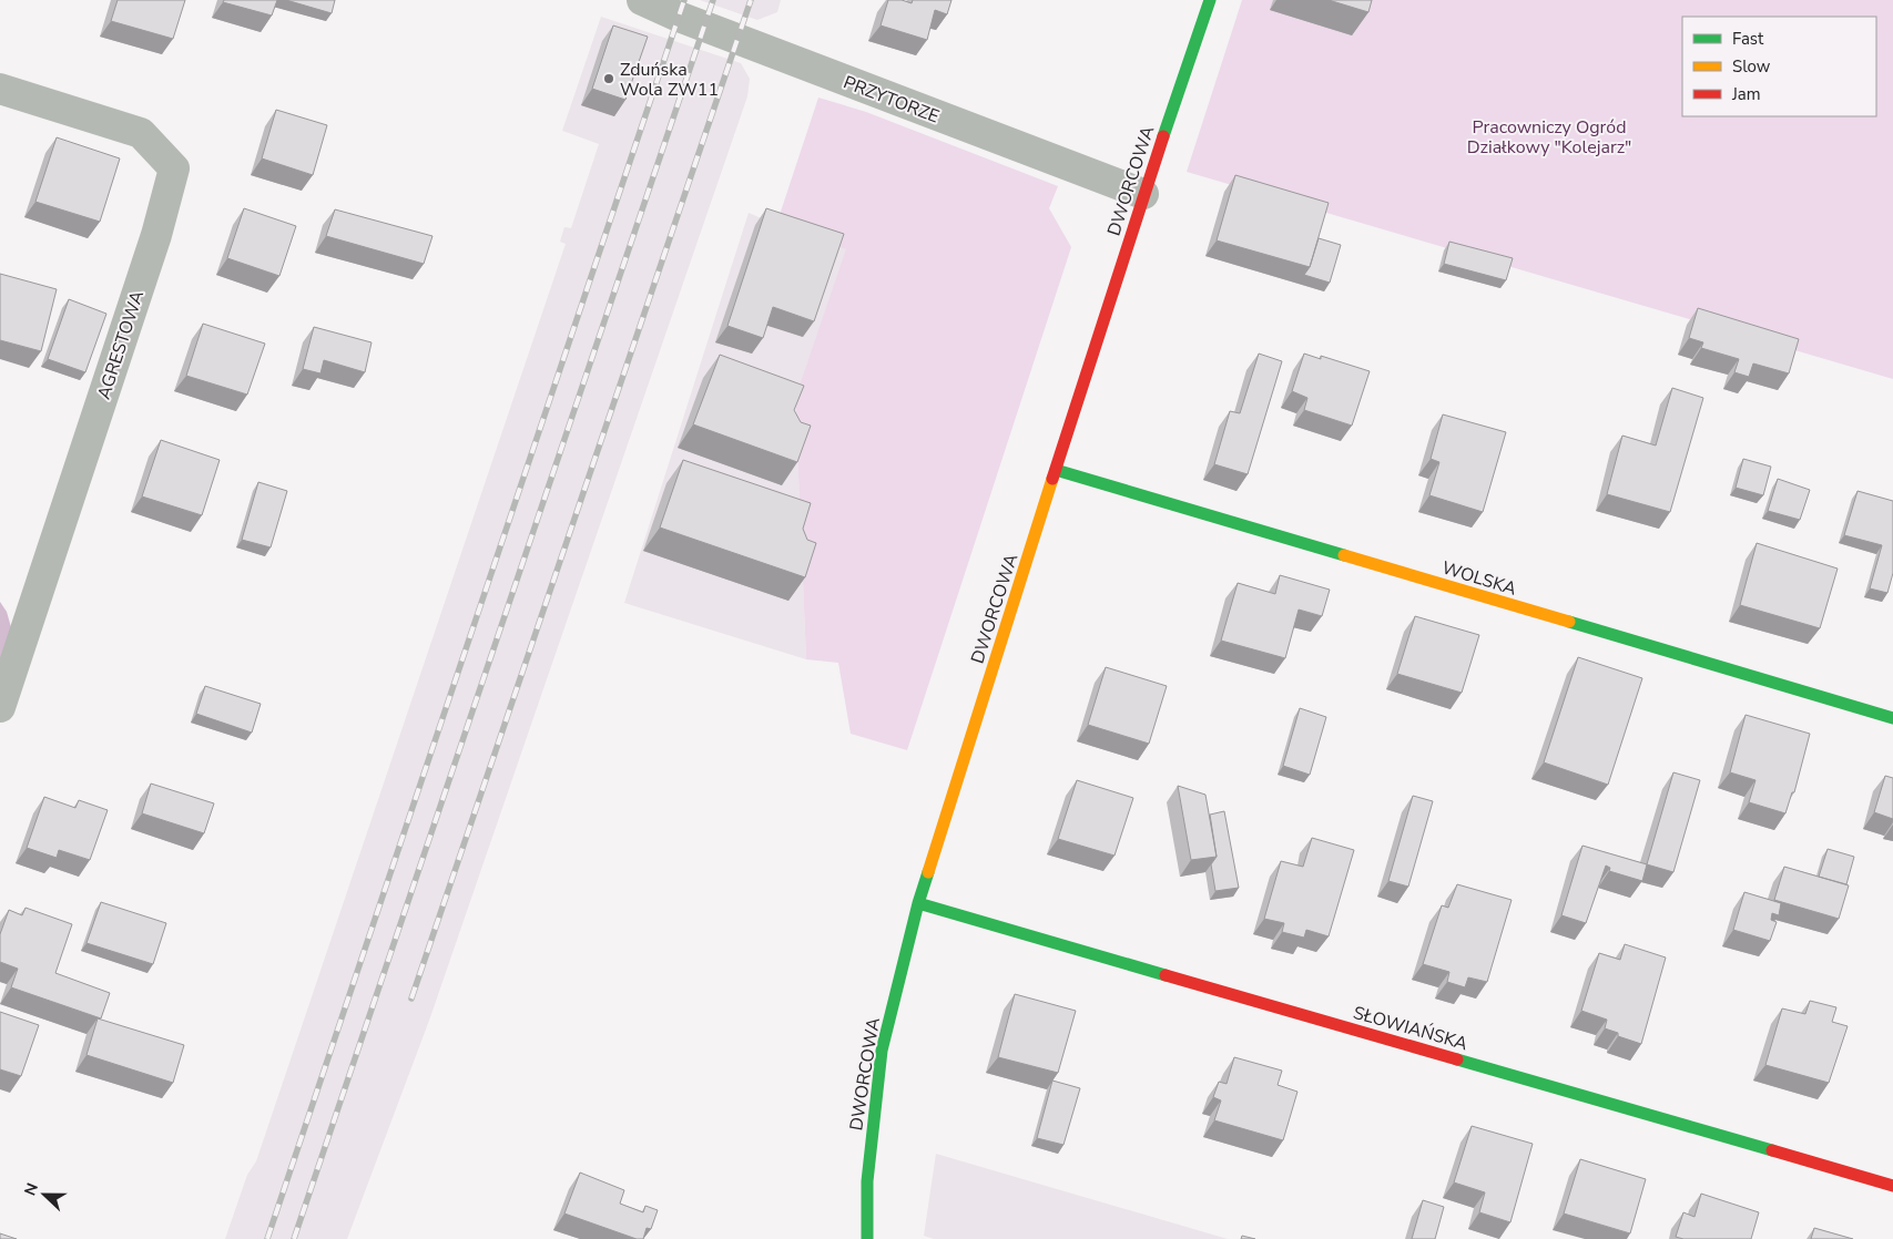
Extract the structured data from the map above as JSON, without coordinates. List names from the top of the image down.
{
  "streets": {
    "street": [
      "PRZYTORZE",
      "DWORCOWA",
      "AGRESTOWA",
      "WOLSKA",
      "SŁOWIAŃSKA"
    ]
  },
  "crossings": [
    ["PRZYTORZE", "DWORCOWA"],
    ["DWORCOWA", "WOLSKA"],
    ["DWORCOWA", "SŁOWIAŃSKA"]
  ],
  "parks": ["Pracowniczy Ogród Działkowy \"Kolejarz\""],
  "places": ["Zduńska Wola ZW11"],
  "legend": ["Fast", "Slow", "Jam"],
  "north": "left"
}
